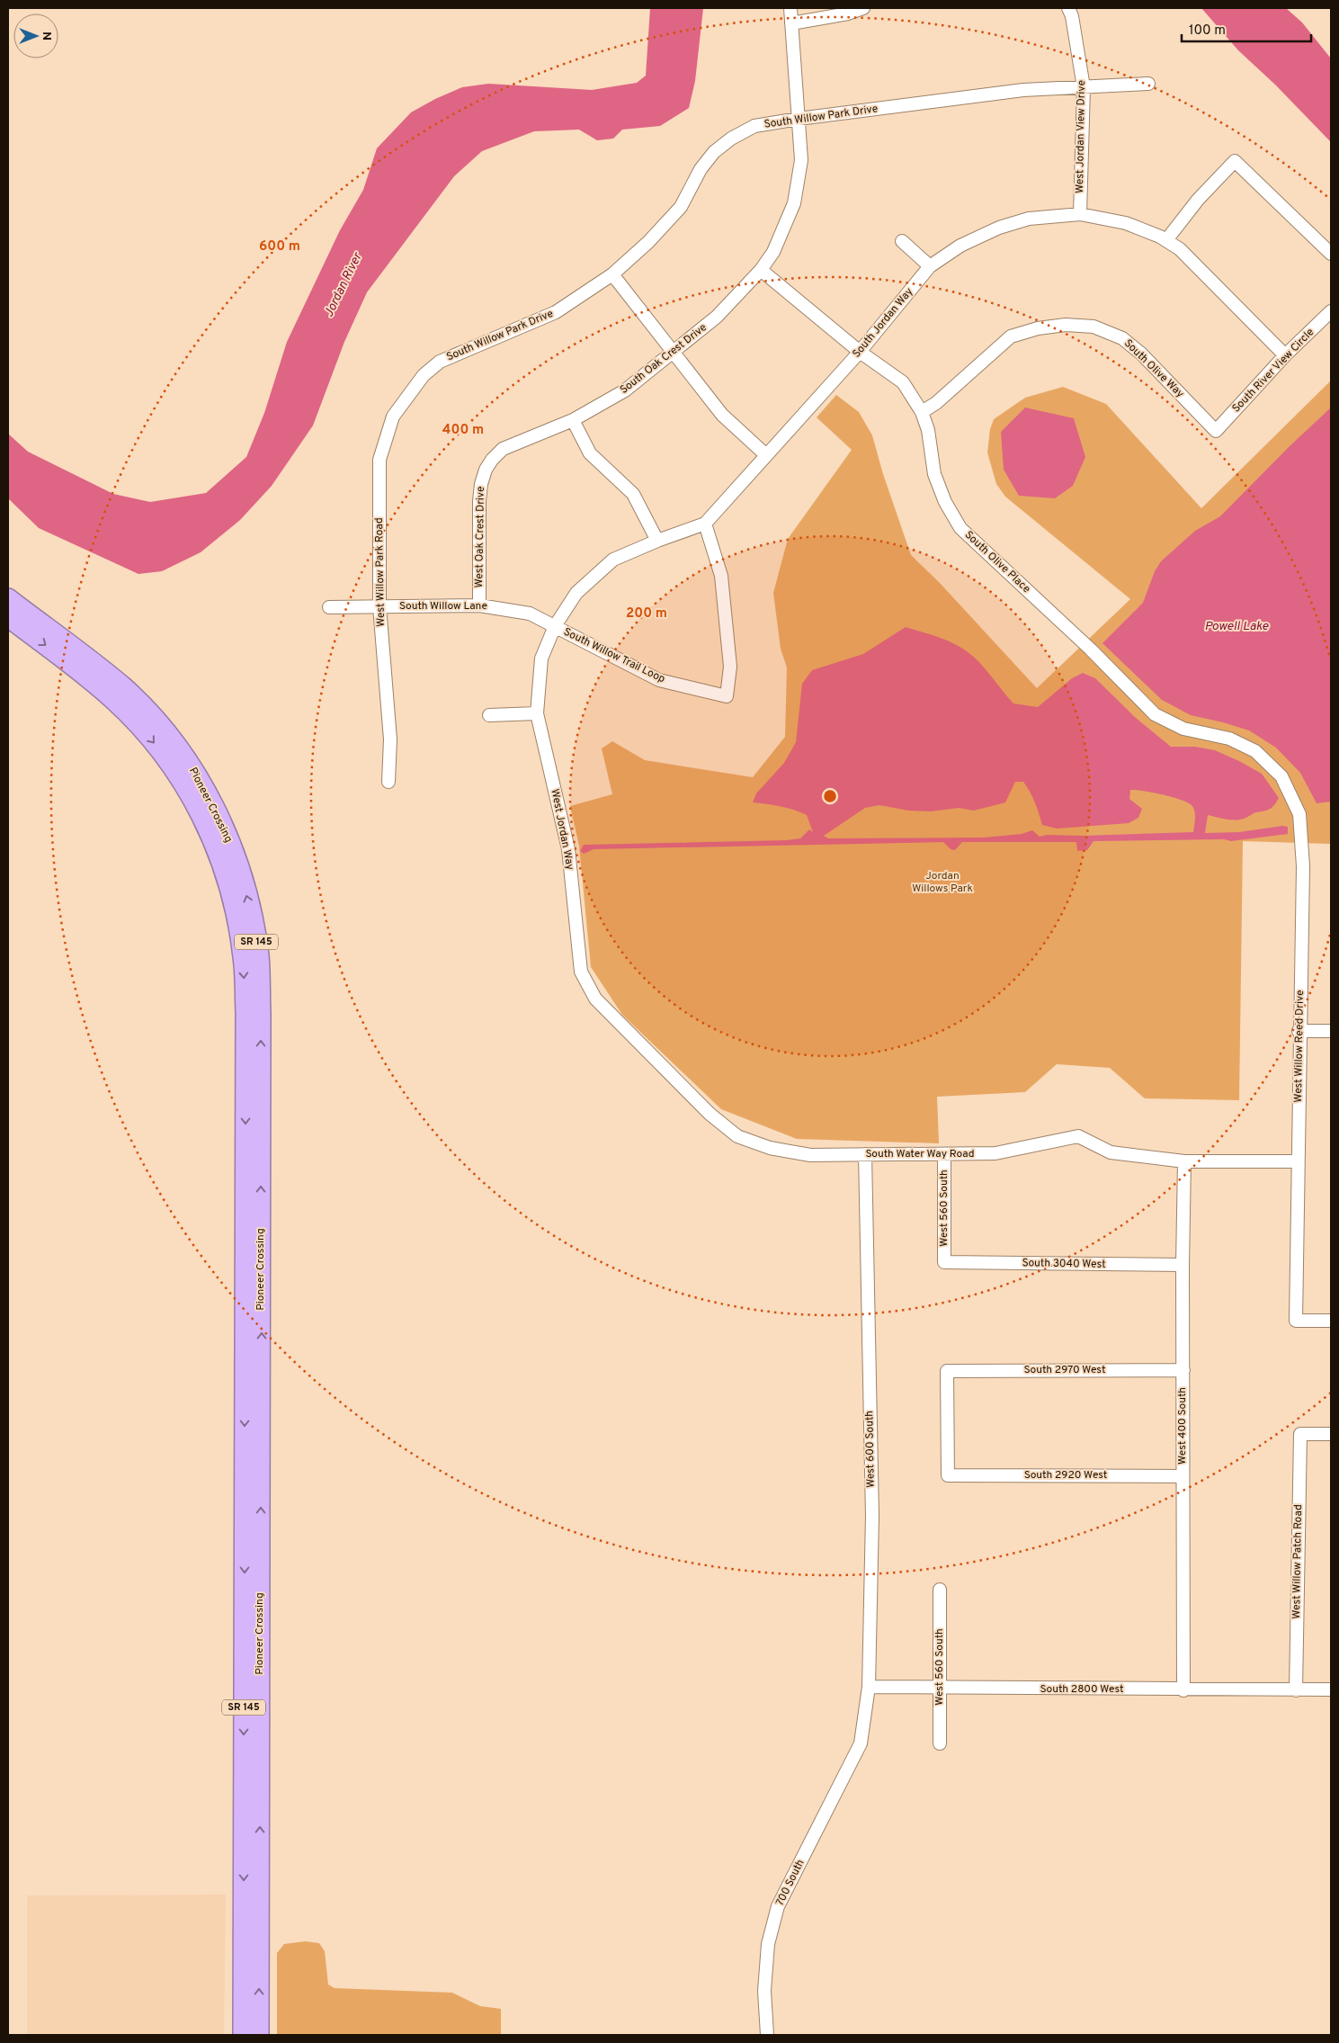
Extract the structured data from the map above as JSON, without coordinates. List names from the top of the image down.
{
  "streets": {
    "highway": ["Pioneer Crossing", "SR 145"],
    "street": [
      "South Willow Park Drive",
      "West Jordan View Drive",
      "South Jordan Way",
      "South Oak Crest Drive",
      "South Olive Way",
      "South River View Circle",
      "West Oak Crest Drive",
      "South Olive Place",
      "West Willow Park Road",
      "South Willow Lane",
      "South Willow Trail Loop",
      "West Jordan Way",
      "West Willow Reed Drive",
      "South Water Way Road",
      "West 560 South",
      "South 3040 West",
      "South 2970 West",
      "West 400 South",
      "West 600 South",
      "South 2920 West",
      "West Willow Patch Road",
      "South 2800 West",
      "700 South"
    ]
  },
  "crossings": [
    ["South Willow Park Drive", "West Jordan View Drive"],
    ["South Willow Park Drive", "West Willow Park Road"],
    ["West Jordan View Drive", "South Jordan Way"],
    ["South Jordan Way", "South River View Circle"],
    ["South Jordan Way", "South Olive Place"],
    ["South Jordan Way", "South Willow Lane"],
    ["South Jordan Way", "South Willow Trail Loop"],
    ["South Jordan Way", "West Jordan Way"],
    ["South Oak Crest Drive", "West Oak Crest Drive"],
    ["South Oak Crest Drive", "South Olive Place"],
    ["South Olive Way", "South River View Circle"],
    ["South Olive Way", "South Olive Place"],
    ["West Oak Crest Drive", "South Willow Lane"],
    ["South Olive Place", "West Willow Reed Drive"],
    ["West Willow Park Road", "South Willow Lane"],
    ["South Willow Lane", "South Willow Trail Loop"],
    ["West Jordan Way", "South Water Way Road"],
    ["West Willow Reed Drive", "South Water Way Road"],
    ["South Water Way Road", "West 560 South"],
    ["South Water Way Road", "West 400 South"],
    ["South Water Way Road", "West 600 South"],
    ["West 560 South", "South 3040 West"],
    ["West 560 South", "South 2800 West"],
    ["South 3040 West", "West 400 South"],
    ["South 2970 West", "West 400 South"],
    ["South 2970 West", "South 2920 West"],
    ["West 400 South", "South 2920 West"],
    ["West 400 South", "South 2800 West"],
    ["West 600 South", "South 2800 West"],
    ["West 600 South", "700 South"],
    ["West Willow Patch Road", "South 2800 West"]
  ],
  "water": ["Jordan River", "Powell Lake"],
  "parks": ["Jordan Willows Park"],
  "scale_bar": "100 m",
  "north": "right",
  "rings": ["600 m", "400 m", "200 m"]
}
